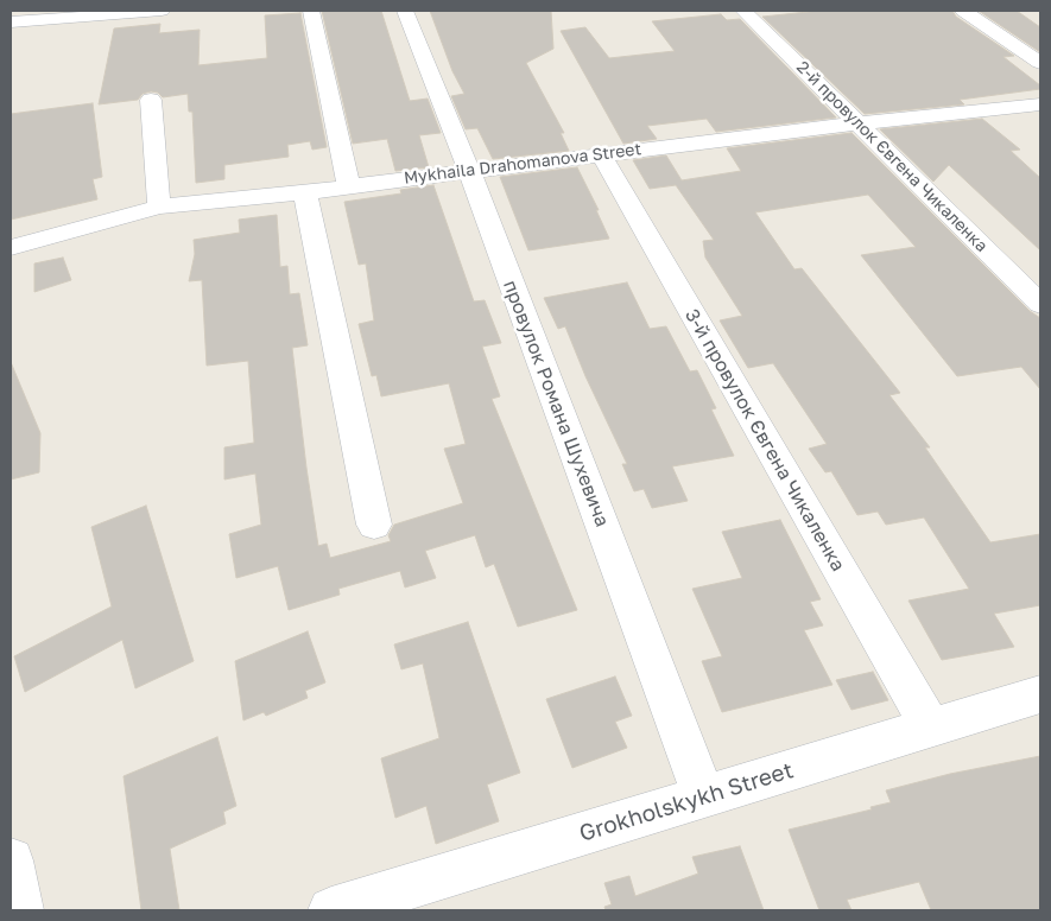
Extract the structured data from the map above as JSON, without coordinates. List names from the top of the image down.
{
  "streets": {
    "street": [
      "2-й провулок Євгена Чикаленка",
      "Mykhaila Drahomanova Street",
      "провулок Романа Шухевича",
      "3-й провулок Євгена Чикаленка",
      "Grokholskykh Street"
    ]
  },
  "crossings": [
    ["2-й провулок Євгена Чикаленка", "Mykhaila Drahomanova Street"],
    ["Mykhaila Drahomanova Street", "провулок Романа Шухевича"],
    ["Mykhaila Drahomanova Street", "3-й провулок Євгена Чикаленка"],
    ["провулок Романа Шухевича", "Grokholskykh Street"],
    ["3-й провулок Євгена Чикаленка", "Grokholskykh Street"]
  ]
}
